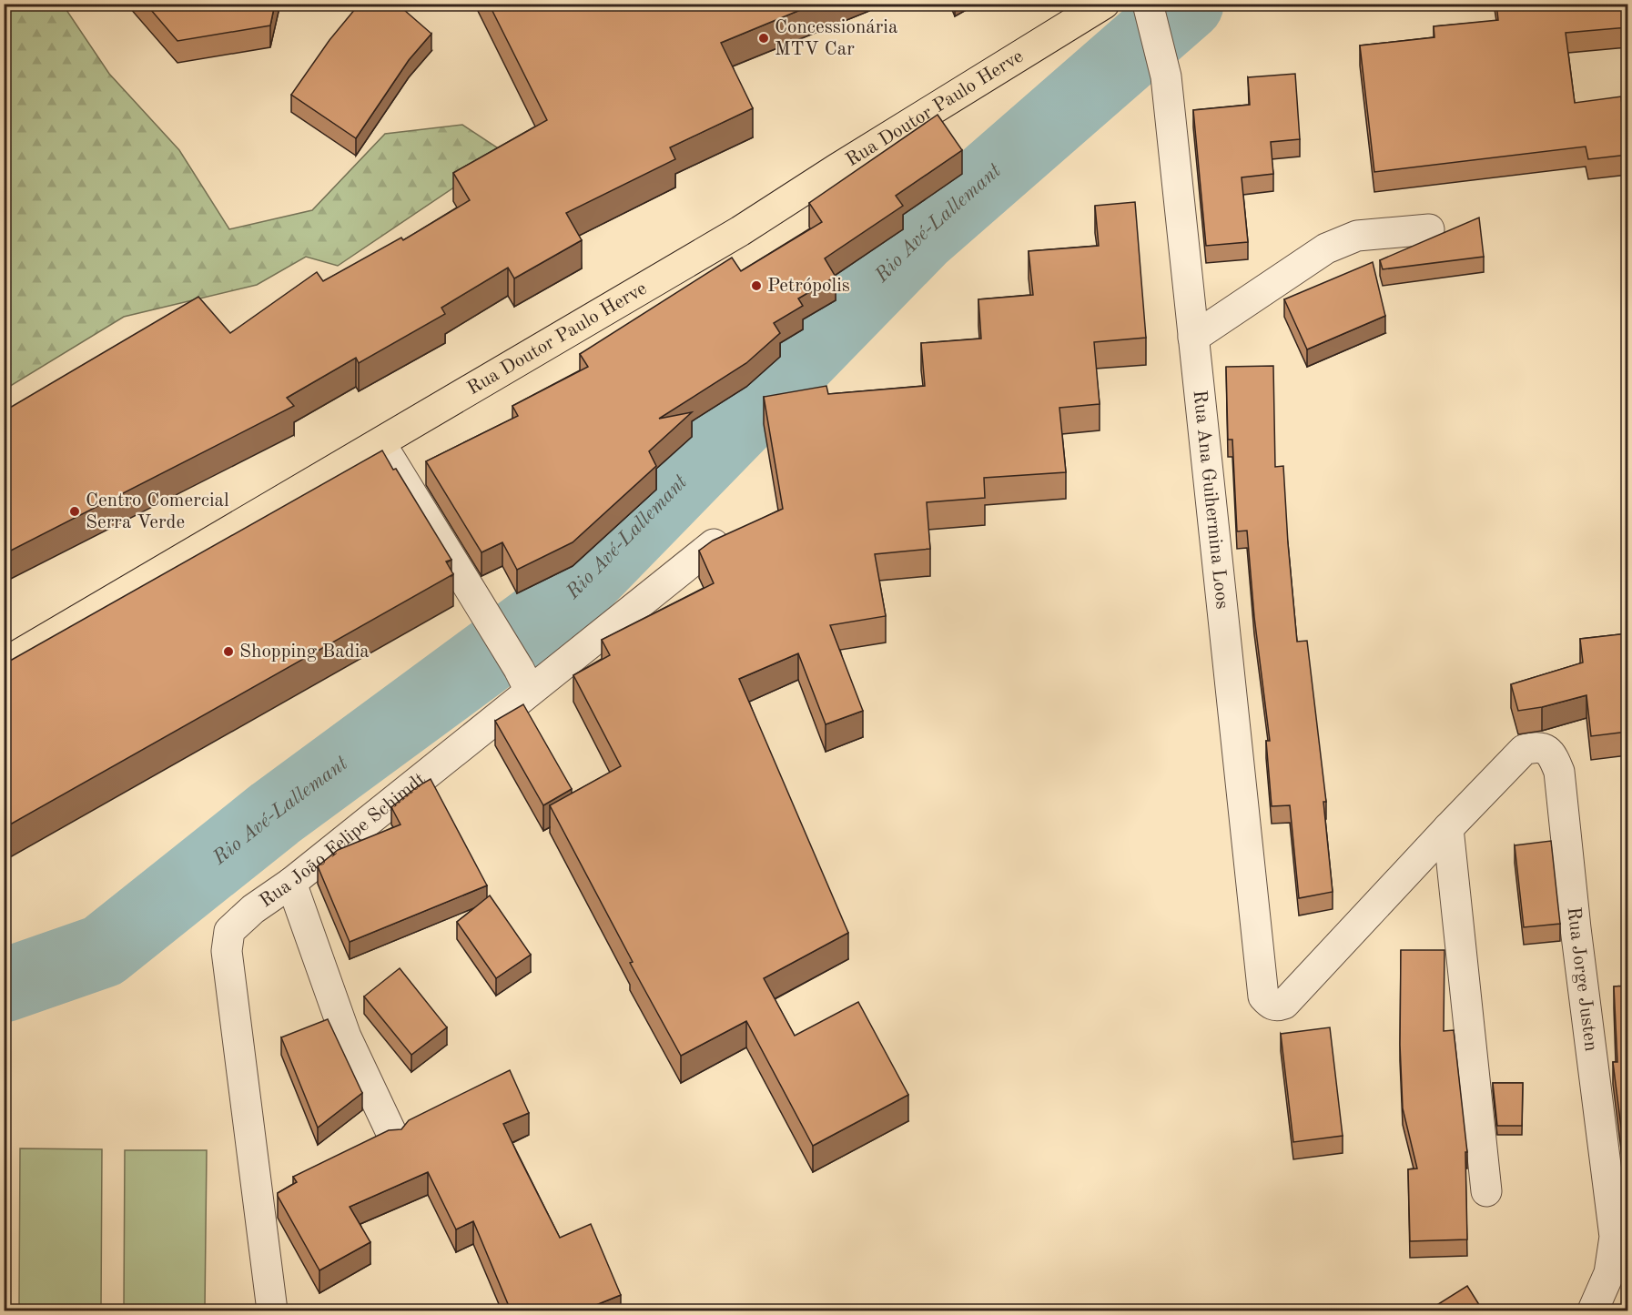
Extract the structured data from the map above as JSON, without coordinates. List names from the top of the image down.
{
  "streets": {
    "main road": ["Rua Doutor Paulo Herve"],
    "street": ["Rua Ana Guihermina Loos", "Rua João Felipe Schimdt", "Rua Jorge Justen"]
  },
  "crossings": [
    ["Rua Ana Guihermina Loos", "Rua Jorge Justen"]
  ],
  "water": ["Rio Avé‐Lallemant"],
  "places": [
    "Concessionária MTV Car",
    "Petrópolis",
    "Centro Comercial Serra Verde",
    "Shopping Badia"
  ]
}
